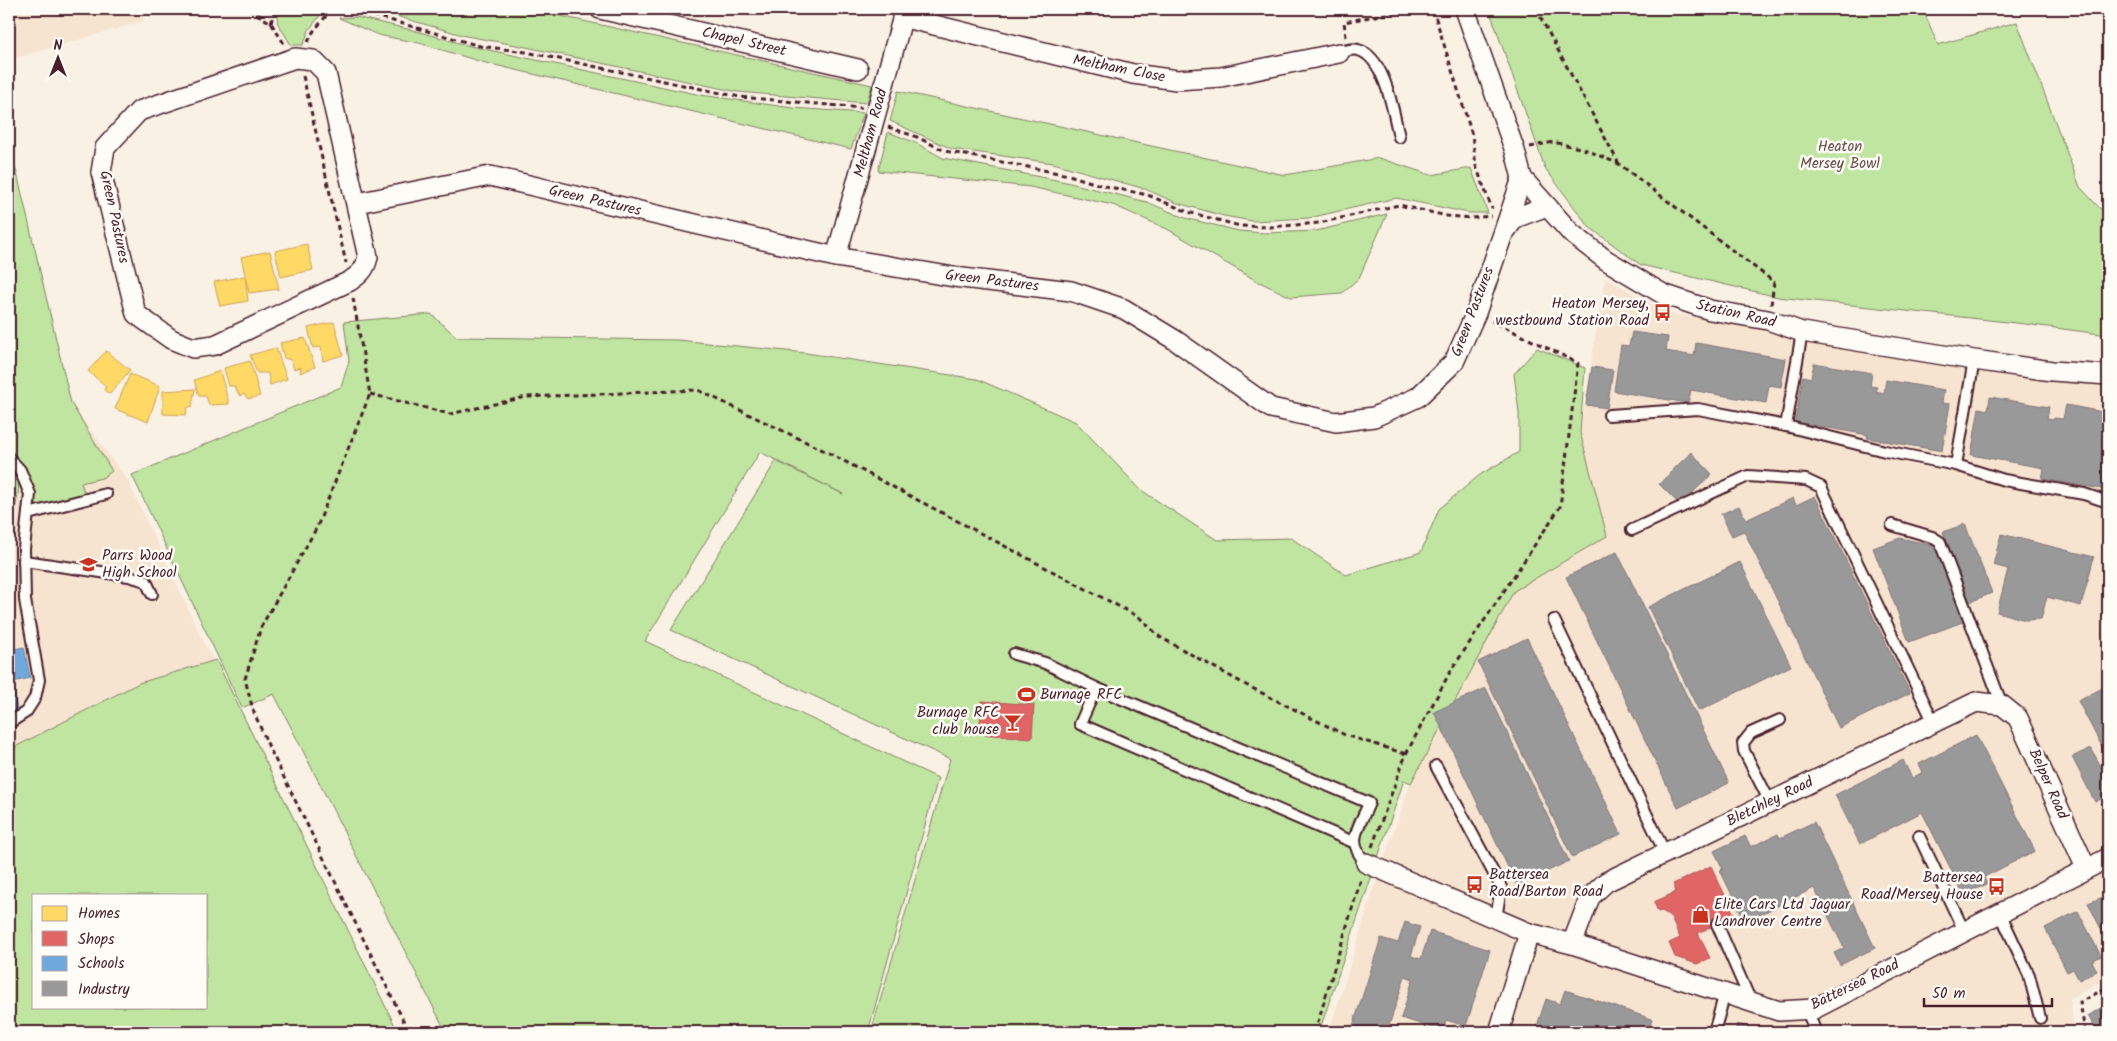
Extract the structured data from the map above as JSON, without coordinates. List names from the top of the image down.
{
  "streets": {
    "street": [
      "Chapel Street",
      "Meltham Close",
      "Meltham Road",
      "Green Pastures",
      "Station Road",
      "Belper Road",
      "Bletchley Road",
      "Battersea Road"
    ]
  },
  "crossings": [
    ["Meltham Close", "Meltham Road"],
    ["Meltham Road", "Green Pastures"],
    ["Green Pastures", "Station Road"],
    ["Belper Road", "Bletchley Road"],
    ["Belper Road", "Battersea Road"],
    ["Bletchley Road", "Battersea Road"]
  ],
  "parks": ["Heaton Mersey Bowl"],
  "places": {
    "bus stop": ["Heaton Mersey, westbound Station Road", "Battersea Road/Barton Road", "Battersea Road/Mersey House"],
    "school or university": ["Parrs Wood High School"],
    "sports": ["Burnage RFC"],
    "bar": ["Burnage RFC club house"],
    "shop": ["Elite Cars Ltd Jaguar Landrover Centre"]
  },
  "legend": [
    "Homes",
    "Shops",
    "Schools",
    "Industry"
  ],
  "scale_bar": "50 m",
  "north": "top"
}
